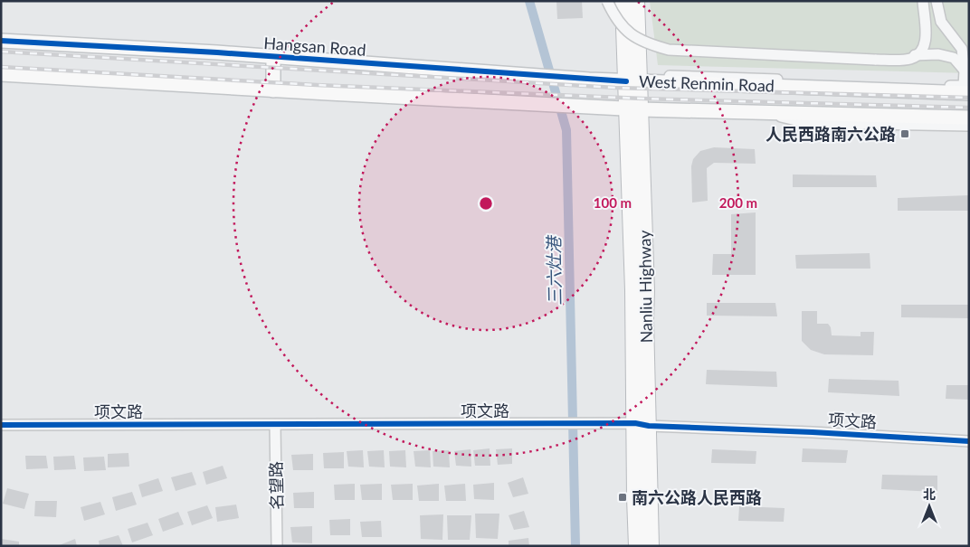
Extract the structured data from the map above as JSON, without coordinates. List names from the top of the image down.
{
  "streets": {
    "highway": ["Nanliu Highway"],
    "main road": ["Hangsan Road", "West Renmin Road"],
    "street": ["项文路", "名望路"]
  },
  "crossings": [
    ["Hangsan Road", "West Renmin Road"],
    ["Hangsan Road", "Nanliu Highway"],
    ["West Renmin Road", "Nanliu Highway"],
    ["Nanliu Highway", "项文路"],
    ["项文路", "名望路"]
  ],
  "water": ["三六灶港"],
  "places": {
    "transit": ["人民西路南六公路", "南六公路人民西路"]
  },
  "north": "top",
  "rings": ["100 m", "200 m"]
}
